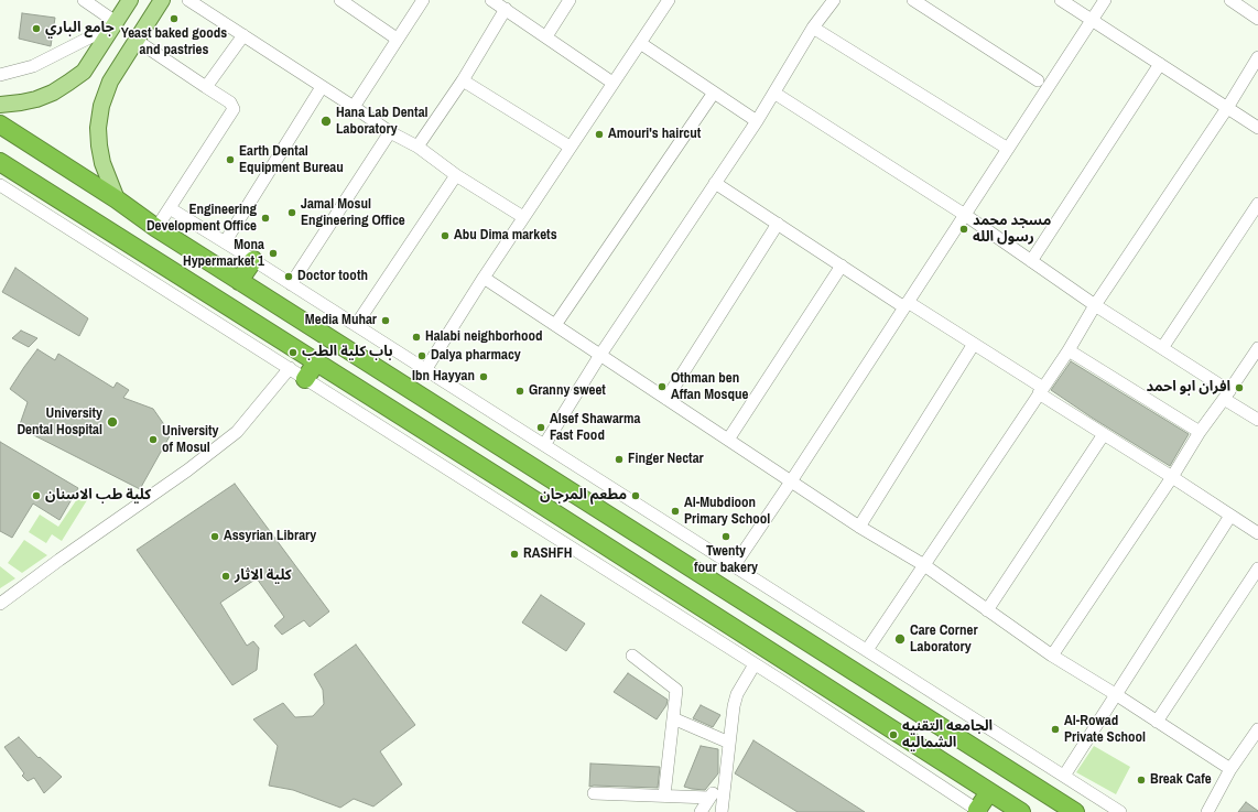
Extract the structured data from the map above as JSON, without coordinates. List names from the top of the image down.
{
  "places": [
    "Yeast baked goods and pastries",
    "جامع الباري",
    "Hana Lab Dental Laboratory",
    "Amouri's haircut",
    "Earth Dental Equipment Bureau",
    "Jamal Mosul Engineering Office",
    "Engineering Development Office",
    "مسجد محمد رسول الله",
    "Abu Dima markets",
    "Mona Hypermarket 1",
    "Doctor tooth",
    "Media Muhar",
    "Halabi neighborhood",
    "باب كلية الطب",
    "Dalya pharmacy",
    "Ibn Hayyan",
    "Othman ben Affan Mosque",
    "افران ابو احمد",
    "Granny sweet",
    "University Dental Hospital",
    "Alsef Shawarma Fast Food",
    "University of Mosul",
    "Finger Nectar",
    "كلية طب الاسنان",
    "مطعم المرجان",
    "Al-Mubdioon Primary School",
    "Assyrian Library",
    "Twenty four bakery",
    "RASHFH",
    "كلية الاثار",
    "Care Corner Laboratory",
    "Al-Rowad Private School",
    "الجامعه التقنيه الشماليه",
    "Break Cafe"
  ]
}
